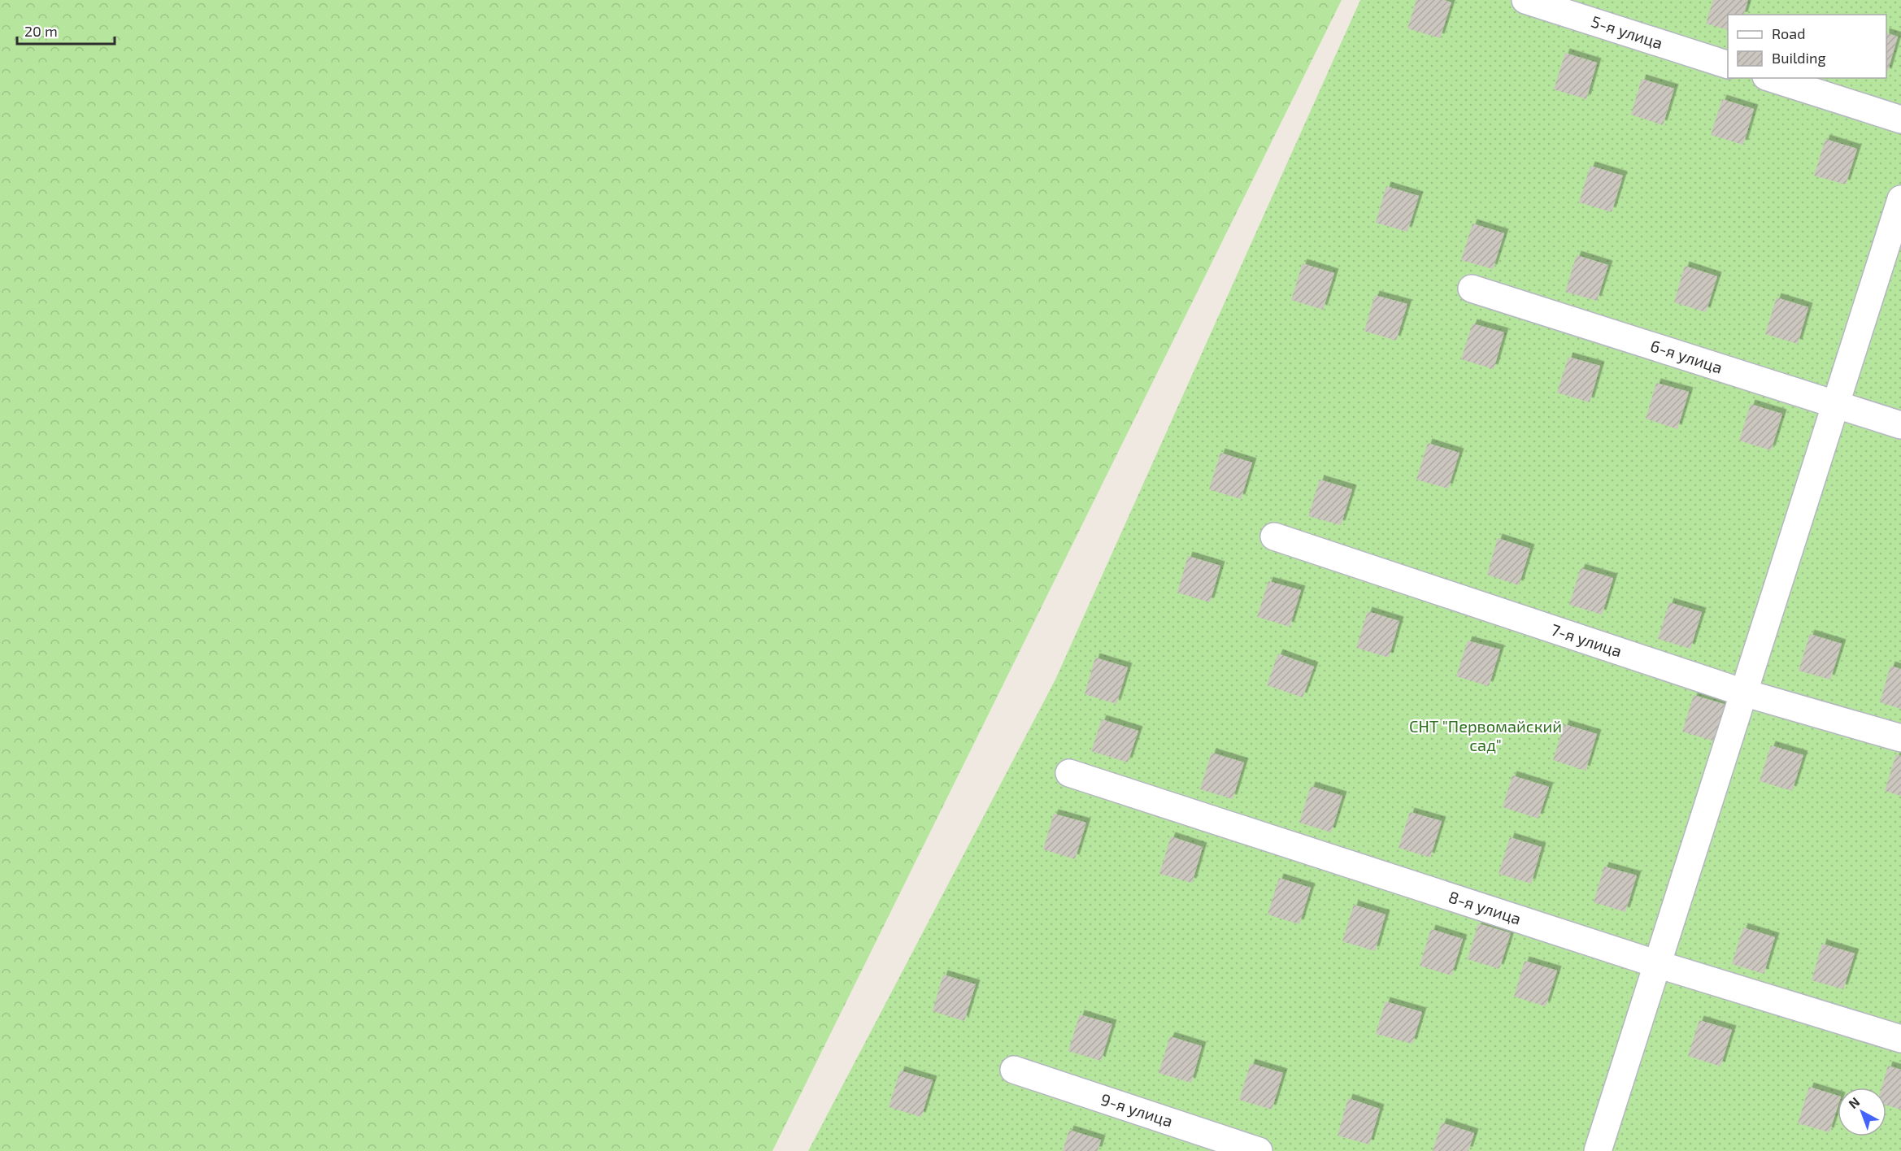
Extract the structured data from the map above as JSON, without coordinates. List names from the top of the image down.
{
  "streets": {
    "street": [
      "5-я улица",
      "6-я улица",
      "7-я улица",
      "8-я улица",
      "9-я улица"
    ]
  },
  "parks": ["СНТ \"Первомайский сад\""],
  "legend": ["Road", "Building"],
  "scale_bar": "20 m",
  "north": "top left"
}
